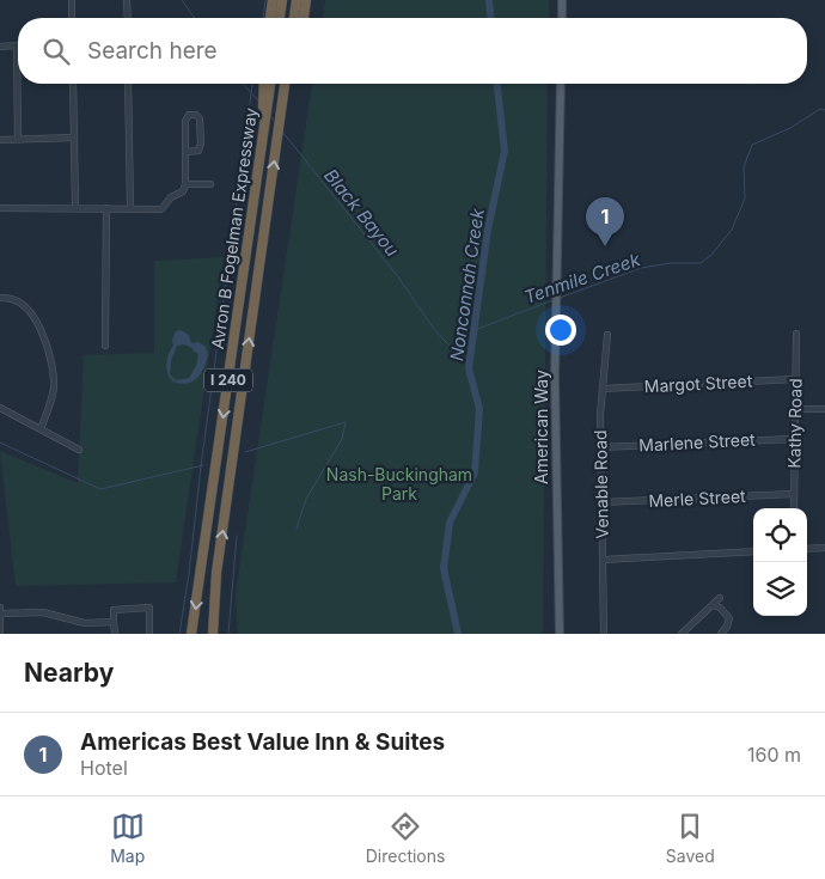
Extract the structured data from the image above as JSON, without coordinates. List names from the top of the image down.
{
  "streets": {
    "highway": ["Avron B Fogelman Expressway", "I 240"],
    "main road": ["American Way"],
    "street": [
      "Margot Street",
      "Kathy Road",
      "Marlene Street",
      "Venable Road",
      "Merle Street"
    ]
  },
  "crossings": [
    ["Margot Street", "Kathy Road"],
    ["Margot Street", "Venable Road"],
    ["Kathy Road", "Marlene Street"],
    ["Kathy Road", "Merle Street"],
    ["Marlene Street", "Venable Road"],
    ["Venable Road", "Merle Street"]
  ],
  "water": ["Black Bayou", "Tenmile Creek", "Nonconnah Creek"],
  "parks": ["Nash-Buckingham Park"],
  "page": {
    "search": "Search here",
    "pins": "1",
    "heading": "Nearby",
    "list": [
      {
        "mark": "1",
        "name": "Americas Best Value Inn & Suites",
        "note": "Hotel",
        "value": "160 m"
      }
    ],
    "nav": ["Map", "Directions", "Saved"]
  }
}
